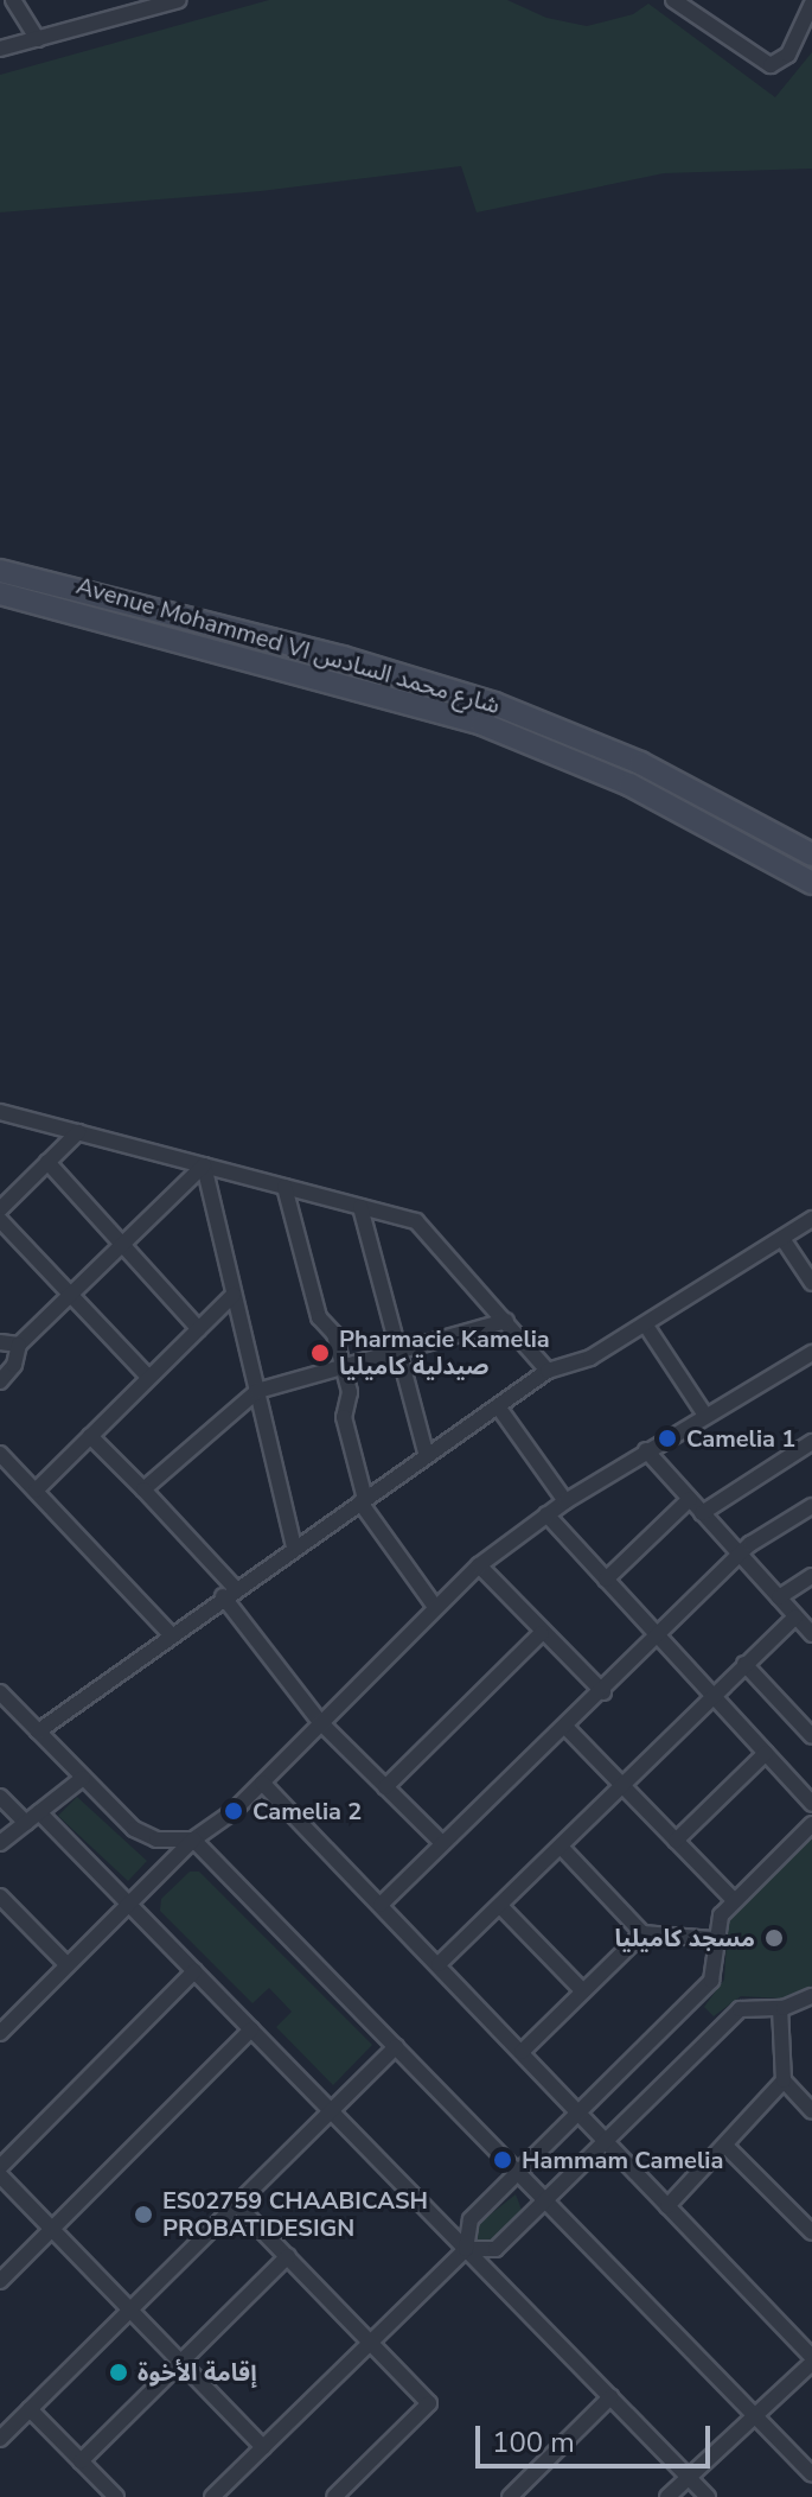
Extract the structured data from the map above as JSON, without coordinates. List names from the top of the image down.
{
  "streets": {
    "main road": ["Avenue Mohammed VI شارع محمد السادس"]
  },
  "places": [
    "Pharmacie Kamelia صيدلية كاميليا",
    "Camelia 1",
    "Camelia 2",
    "مسجد كاميليا",
    "Hammam Camelia",
    "ES02759 CHAABICASH PROBATIDESIGN",
    "إقامة الأخوة"
  ],
  "scale_bar": "100 m"
}
